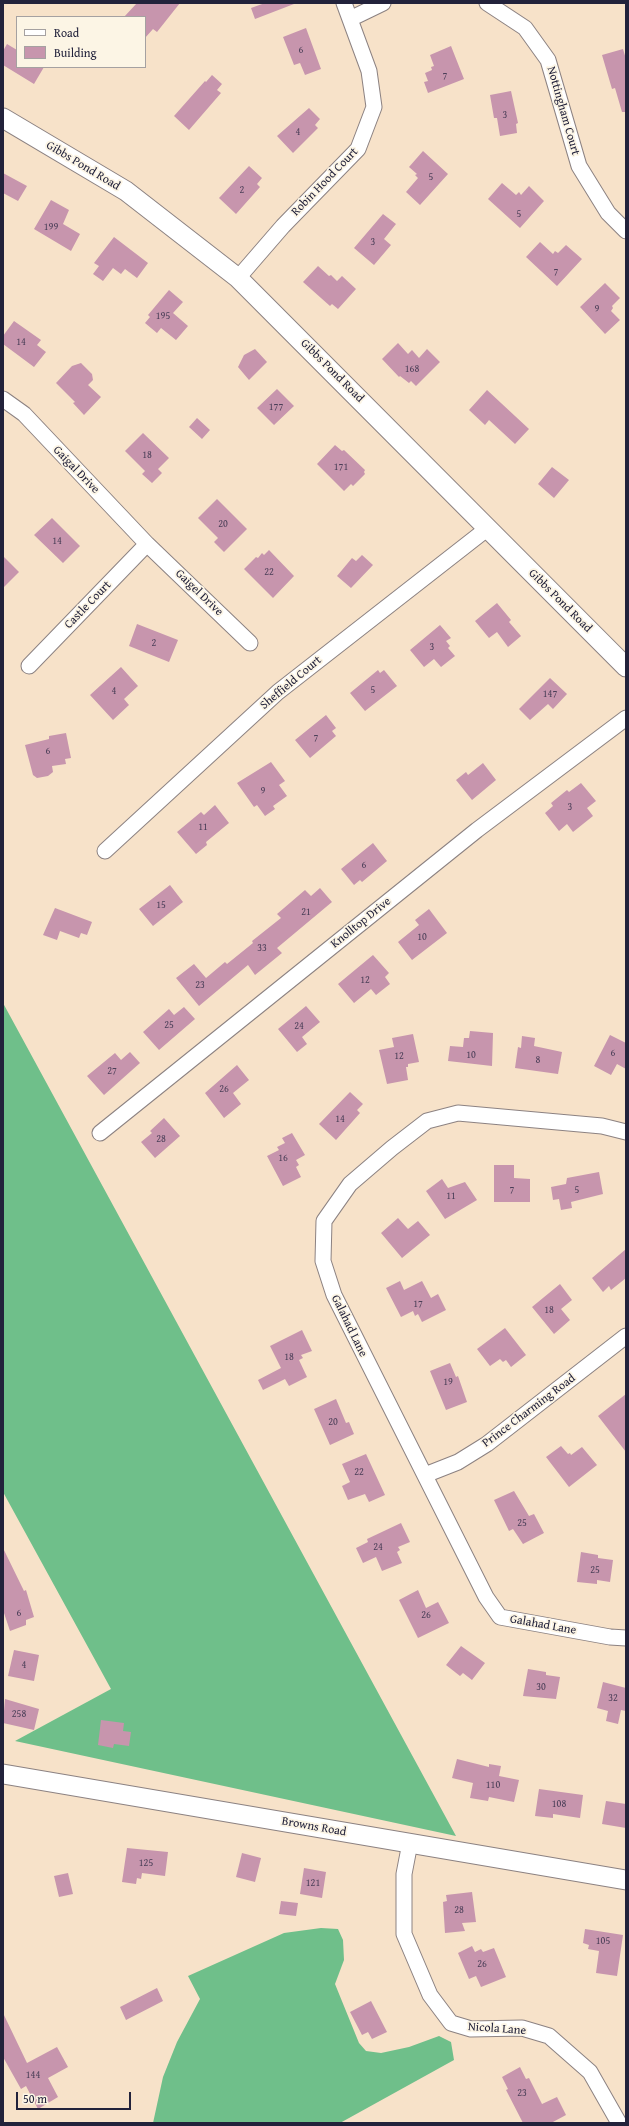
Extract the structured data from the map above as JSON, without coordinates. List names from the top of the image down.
{
  "streets": {
    "street": [
      "Nottingham Court",
      "Gibbs Pond Road",
      "Robin Hood Court",
      "Gaigal Drive",
      "Gaigel Drive",
      "Castle Court",
      "Sheffield Court",
      "Knolltop Drive",
      "Galahad Lane",
      "Prince Charming Road",
      "Browns Road",
      "Nicola Lane"
    ]
  },
  "crossings": [
    ["Gibbs Pond Road", "Robin Hood Court"],
    ["Gibbs Pond Road", "Sheffield Court"],
    ["Gaigal Drive", "Gaigel Drive"],
    ["Gaigal Drive", "Castle Court"],
    ["Gaigel Drive", "Castle Court"],
    ["Galahad Lane", "Prince Charming Road"],
    ["Browns Road", "Nicola Lane"]
  ],
  "house_numbers": [
    "6",
    "7",
    "3",
    "4",
    "5",
    "2",
    "5",
    "199",
    "3",
    "7",
    "9",
    "195",
    "14",
    "168",
    "177",
    "18",
    "171",
    "20",
    "14",
    "22",
    "2",
    "3",
    "5",
    "4",
    "147",
    "7",
    "6",
    "9",
    "3",
    "11",
    "6",
    "15",
    "21",
    "10",
    "33",
    "12",
    "23",
    "25",
    "24",
    "6",
    "10",
    "12",
    "8",
    "27",
    "26",
    "14",
    "28",
    "16",
    "7",
    "5",
    "11",
    "17",
    "18",
    "18",
    "19",
    "20",
    "22",
    "25",
    "24",
    "25",
    "6",
    "26",
    "4",
    "30",
    "32",
    "258",
    "110",
    "108",
    "125",
    "121",
    "28",
    "105",
    "26",
    "144",
    "23"
  ],
  "legend": ["Road", "Building"],
  "scale_bar": "50 m"
}
